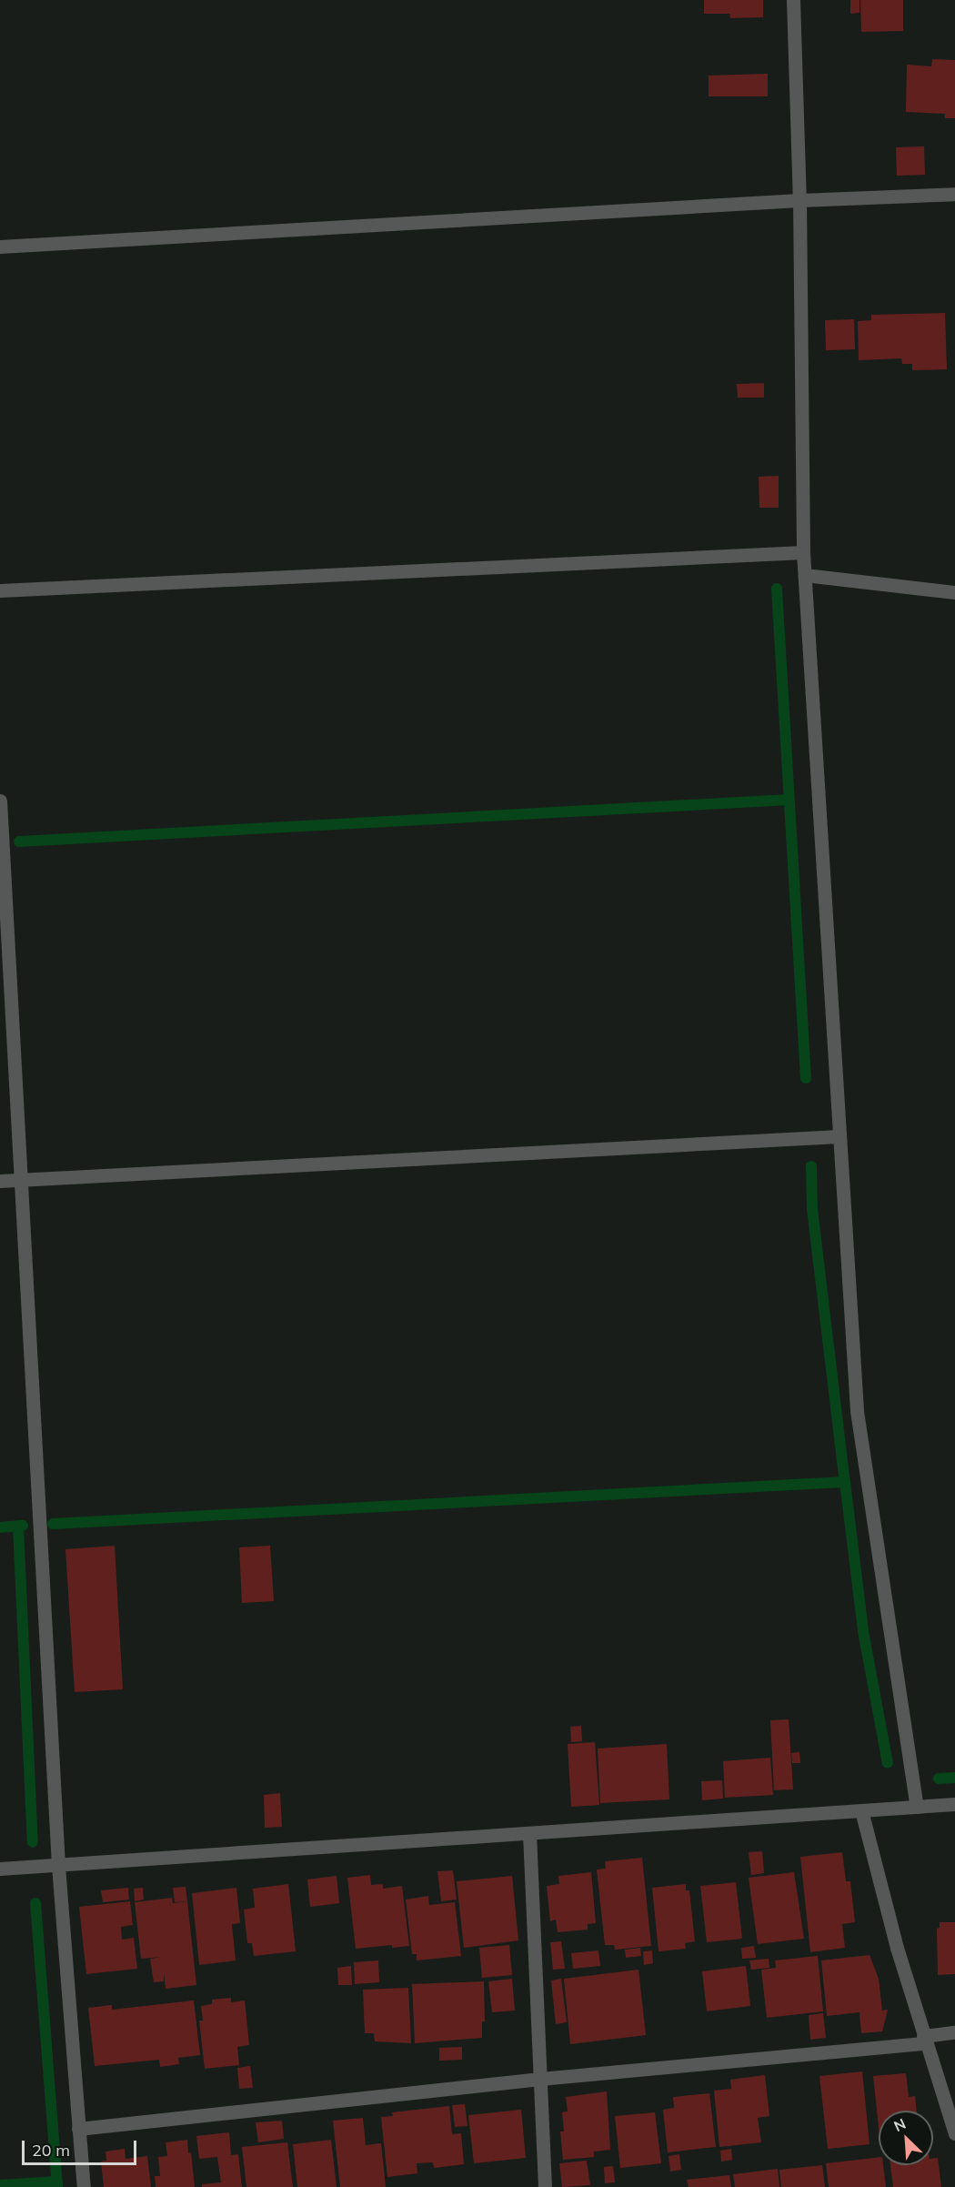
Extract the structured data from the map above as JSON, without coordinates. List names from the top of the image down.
{
  "scale_bar": "20 m",
  "north": "top left"
}
